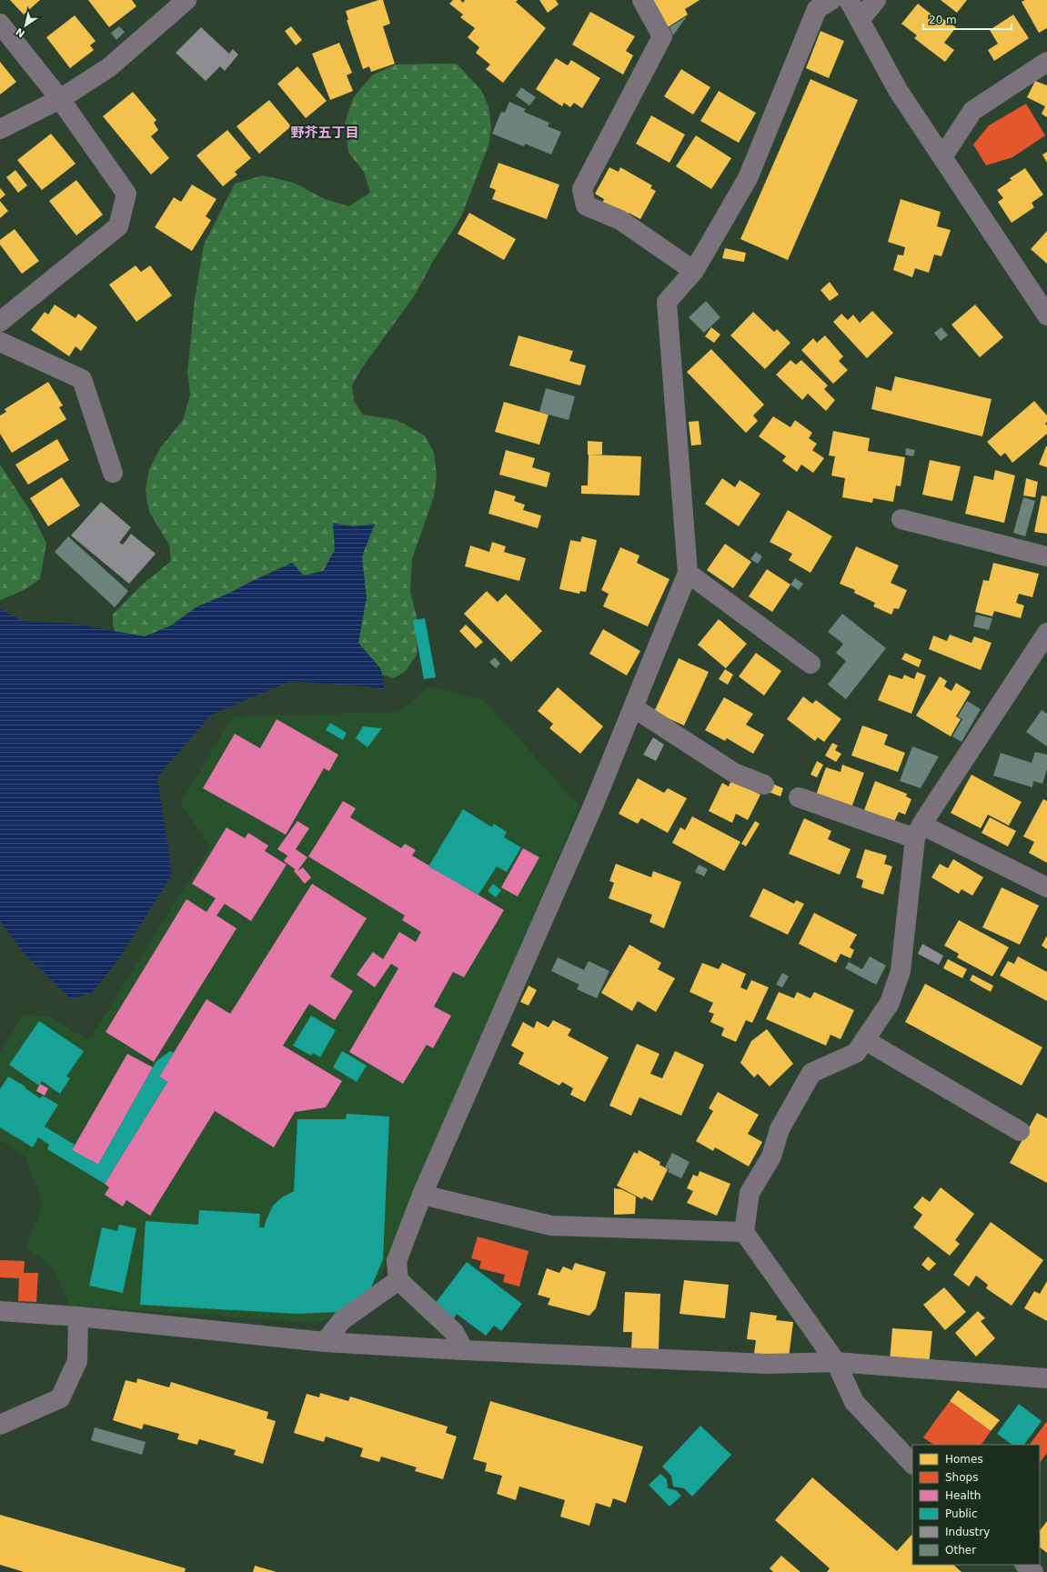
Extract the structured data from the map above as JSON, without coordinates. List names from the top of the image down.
{
  "districts": ["野芥五丁目"],
  "legend": [
    "Homes",
    "Shops",
    "Health",
    "Public",
    "Industry",
    "Other"
  ],
  "scale_bar": "20 m",
  "north": "bottom left"
}
